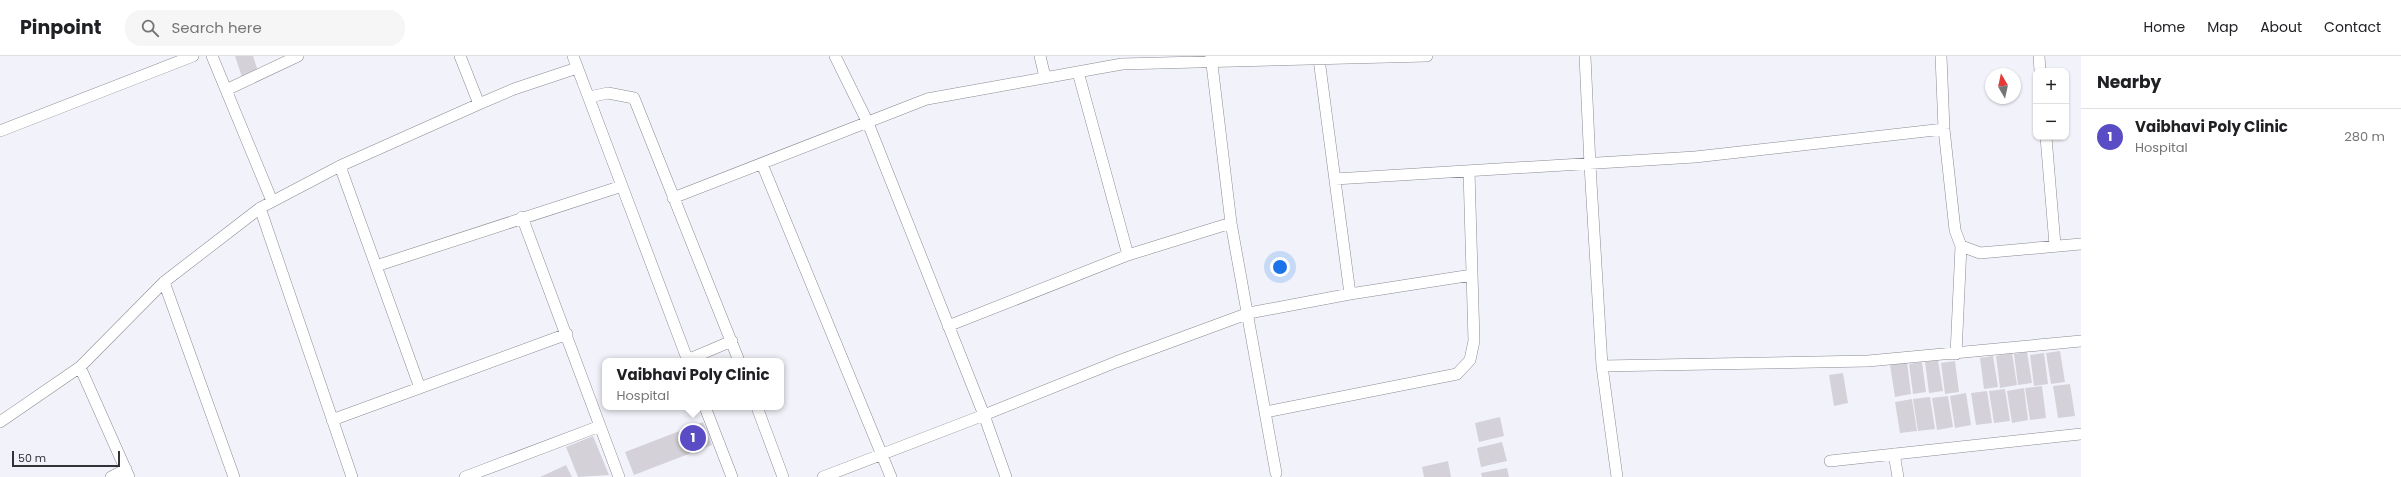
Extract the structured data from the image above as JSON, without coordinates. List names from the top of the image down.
{
  "scale_bar": "50 m",
  "north": "top",
  "page": {
    "header": "Pinpoint",
    "search": "Search here",
    "nav": [
      "Home",
      "Map",
      "About",
      "Contact"
    ],
    "heading": "Nearby",
    "map_buttons": ["+", "−"],
    "list": [
      {
        "mark": "1",
        "name": "Vaibhavi Poly Clinic",
        "note": "Hospital",
        "value": "280 m"
      }
    ],
    "popup": ["Vaibhavi Poly Clinic", "Hospital"],
    "pins": "1",
    "scale": "50 m"
  }
}
